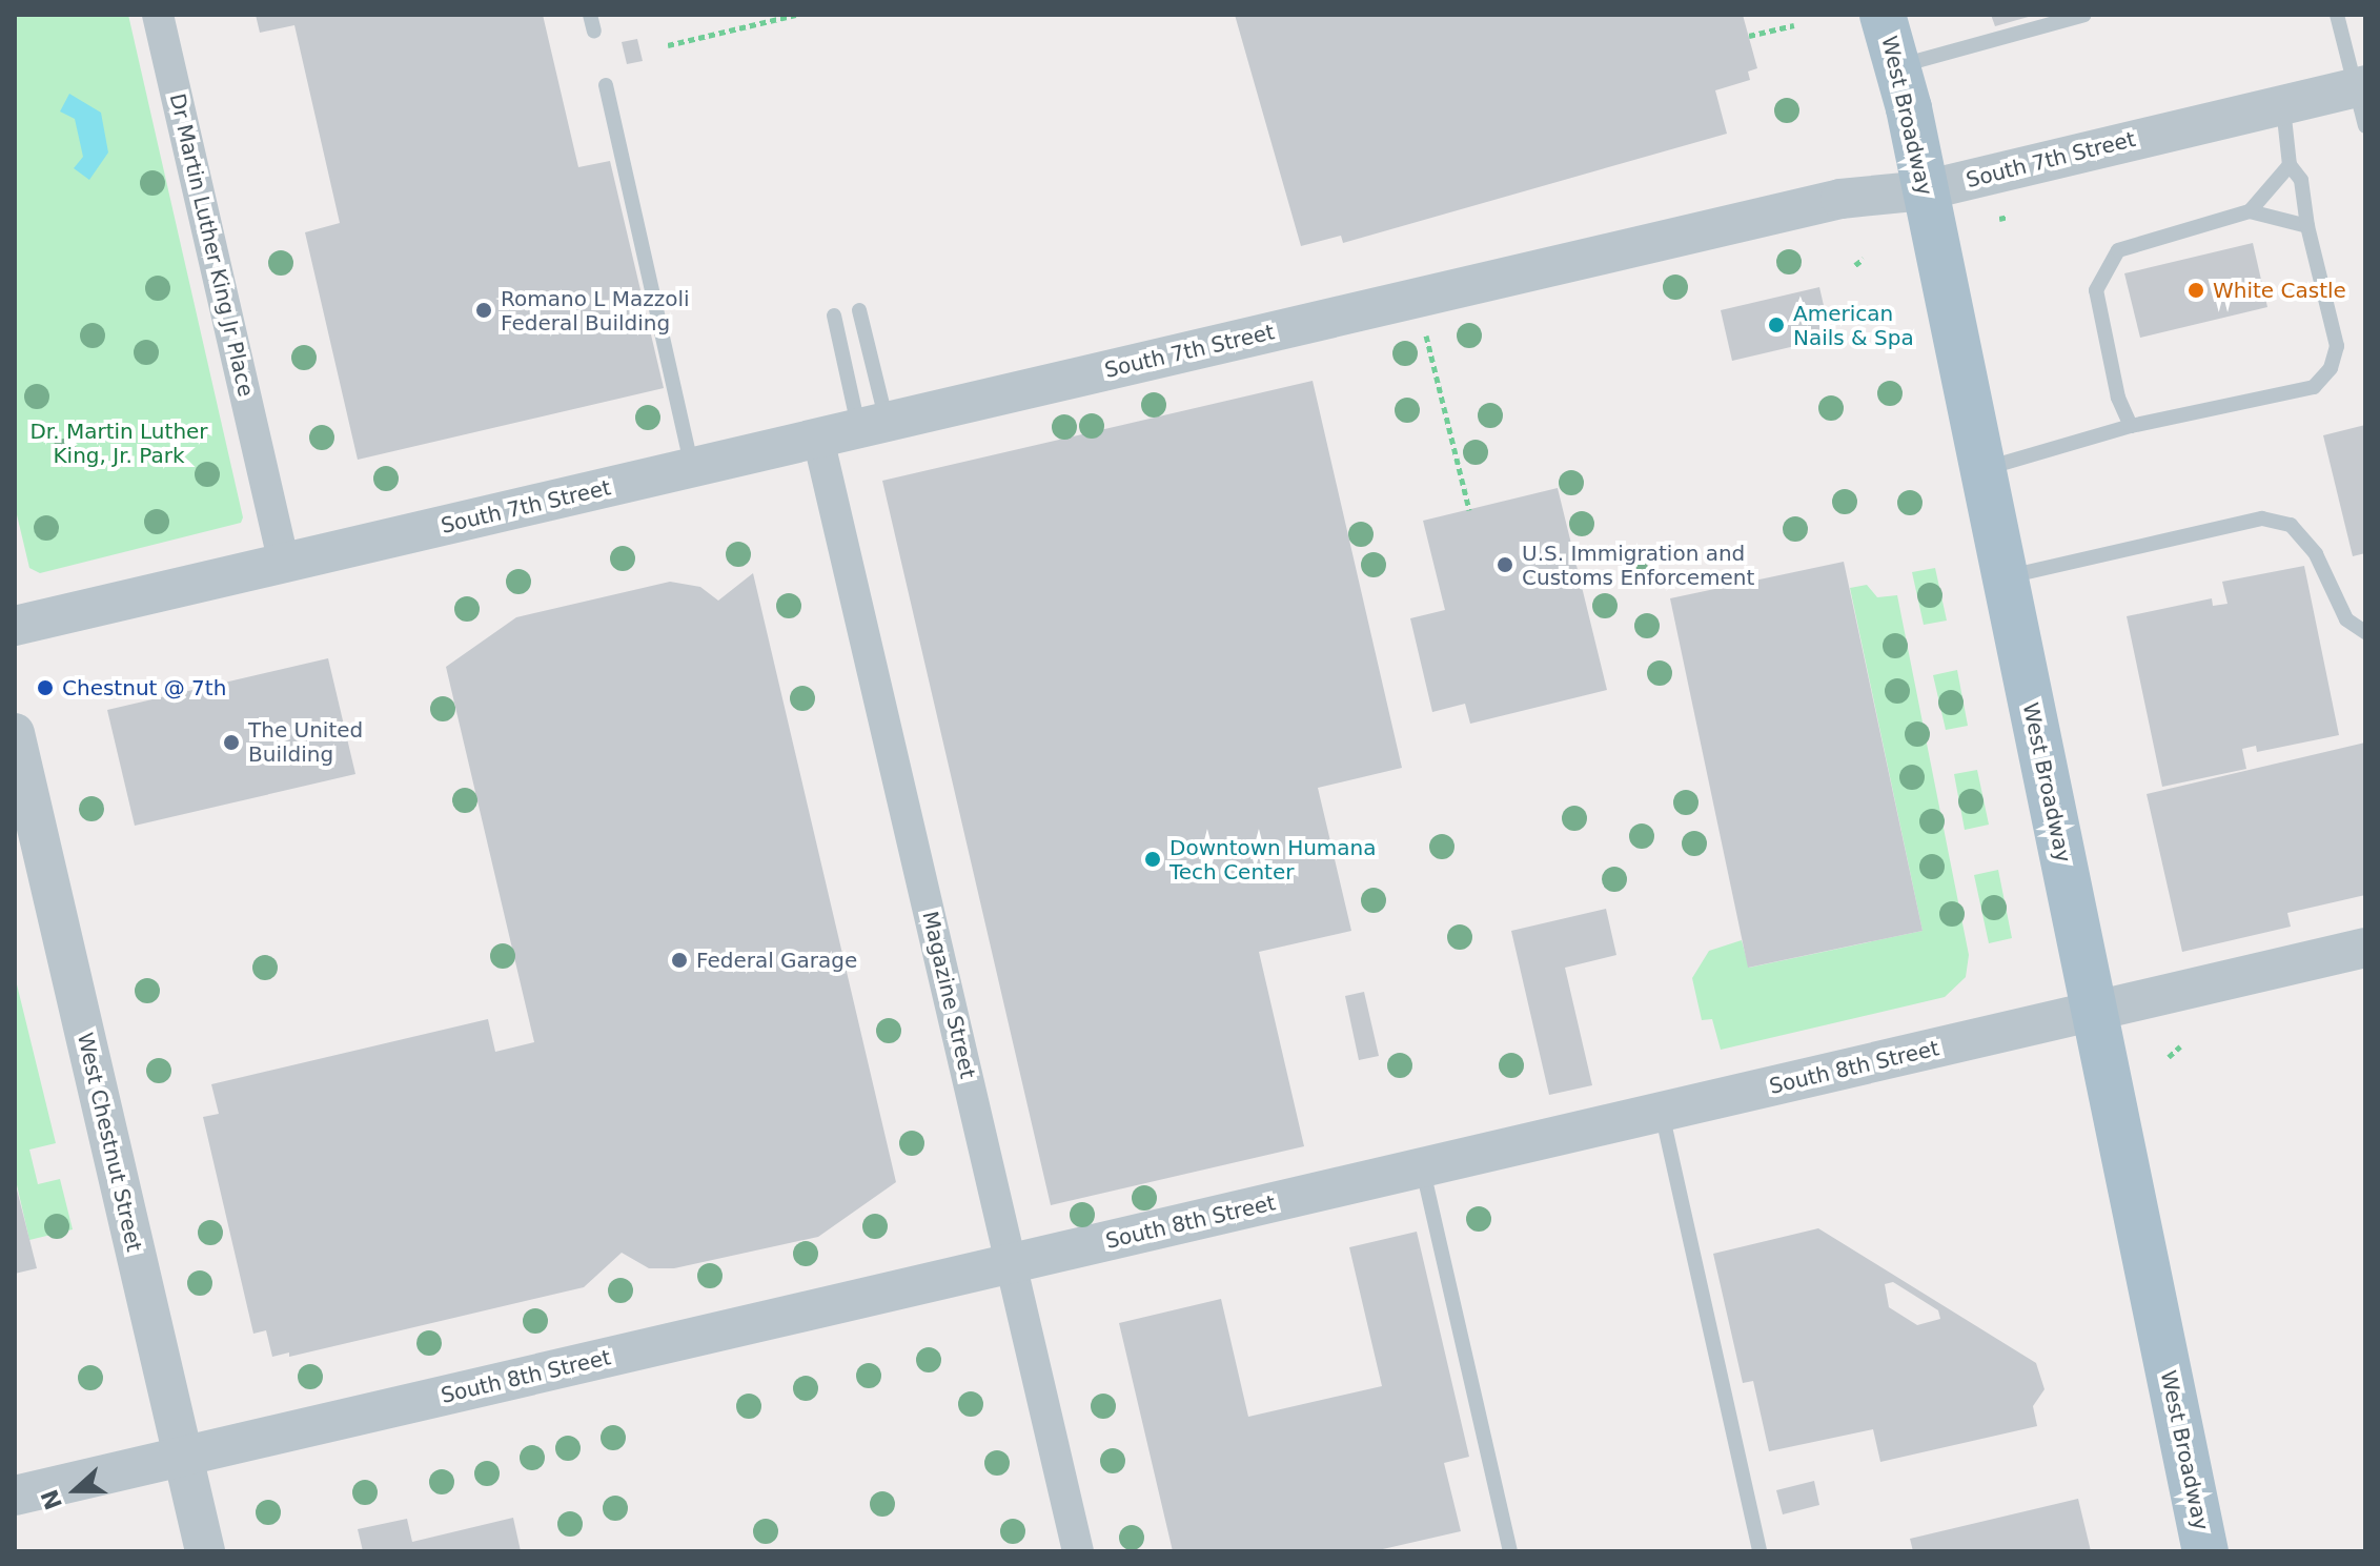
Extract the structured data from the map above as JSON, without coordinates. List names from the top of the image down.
{
  "streets": {
    "main road": ["West Broadway"],
    "street": [
      "South 7th Street",
      "Dr Martin Luther King Jr Place",
      "Magazine Street",
      "South 8th Street",
      "West Chestnut Street"
    ]
  },
  "crossings": [
    ["West Broadway", "South 7th Street"],
    ["West Broadway", "South 8th Street"],
    ["South 7th Street", "Dr Martin Luther King Jr Place"],
    ["South 7th Street", "Magazine Street"],
    ["Magazine Street", "South 8th Street"],
    ["South 8th Street", "West Chestnut Street"]
  ],
  "parks": ["Dr. Martin Luther King, Jr. Park"],
  "places": [
    "White Castle",
    "Romano L Mazzoli Federal Building",
    "American Nails & Spa",
    "U.S. Immigration and Customs Enforcement",
    "Chestnut @ 7th",
    "The United Building",
    "Downtown Humana Tech Center",
    "Federal Garage"
  ],
  "north": "left"
}
